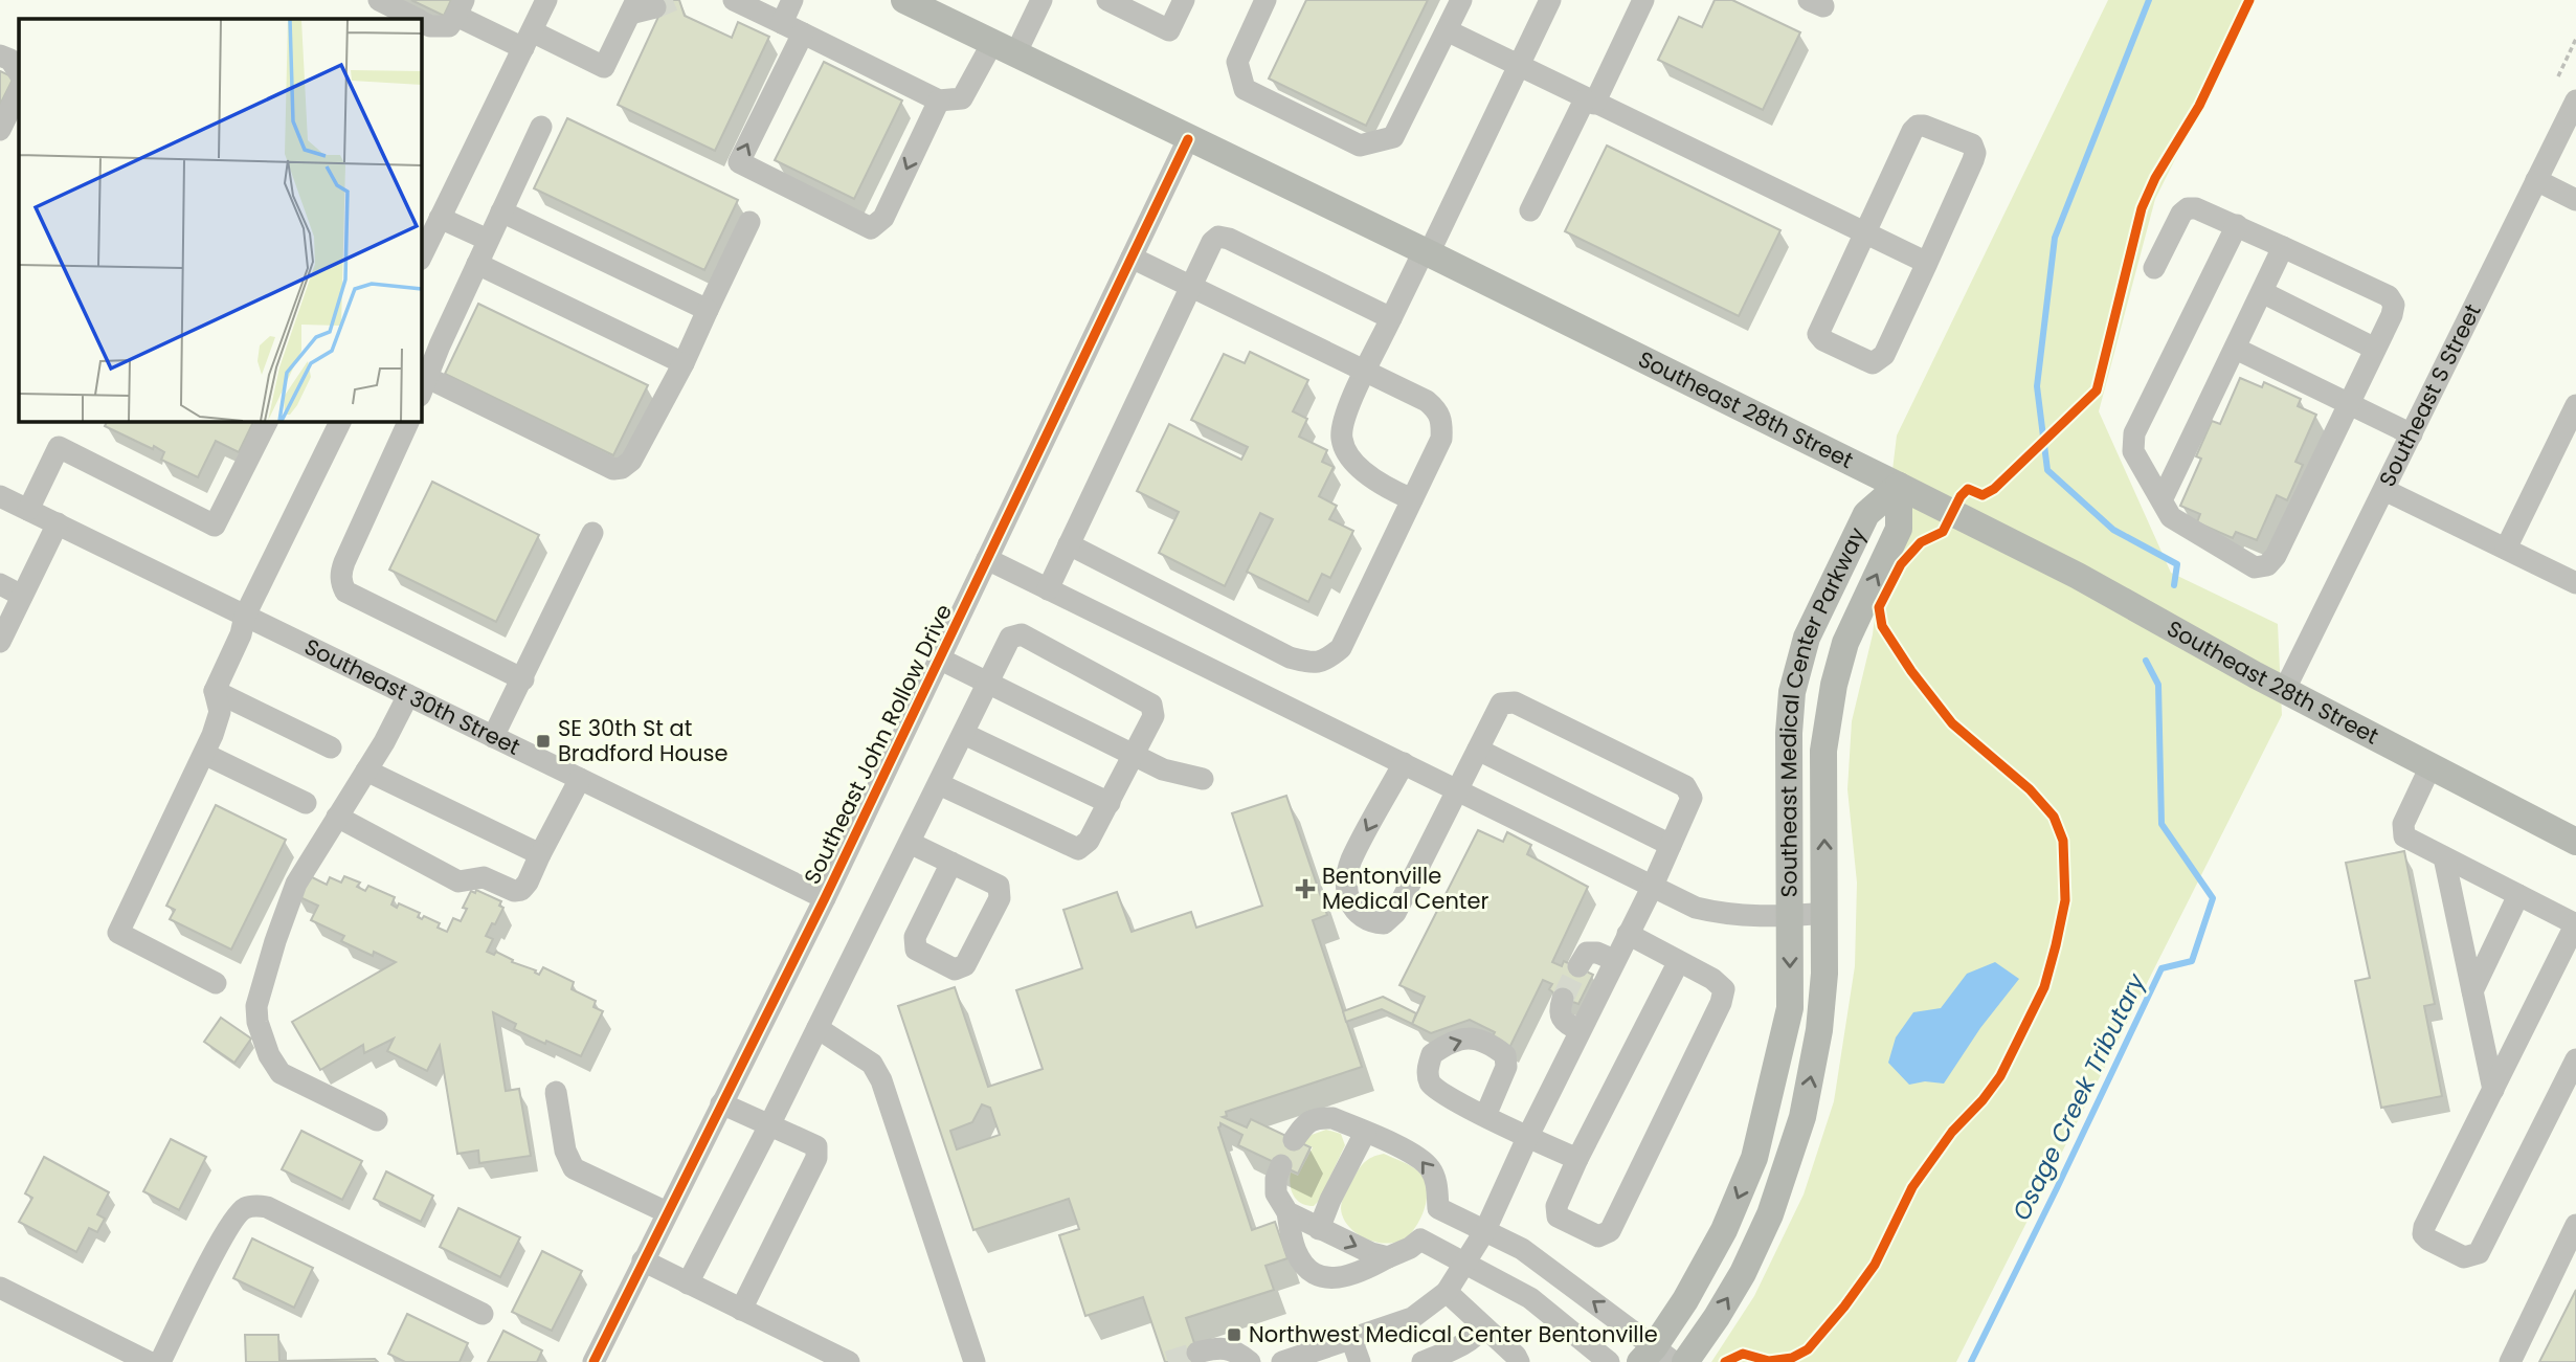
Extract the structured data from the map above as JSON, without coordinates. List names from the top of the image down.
{
  "streets": {
    "main road": ["Southeast 28th Street", "Southeast Medical Center Parkway"],
    "street": ["Southeast S Street", "Southeast 30th Street", "Southeast John Rollow Drive"]
  },
  "crossings": [
    ["Southeast S Street", "Southeast 28th Street"],
    ["Southeast 28th Street", "Southeast Medical Center Parkway"],
    ["Southeast 28th Street", "Southeast John Rollow Drive"],
    ["Southeast 30th Street", "Southeast John Rollow Drive"]
  ],
  "water": ["Osage Creek Tributary"],
  "places": {
    "transit": ["SE 30th St at Bradford House", "Northwest Medical Center Bentonville"],
    "health": ["Bentonville Medical Center"]
  }
}
